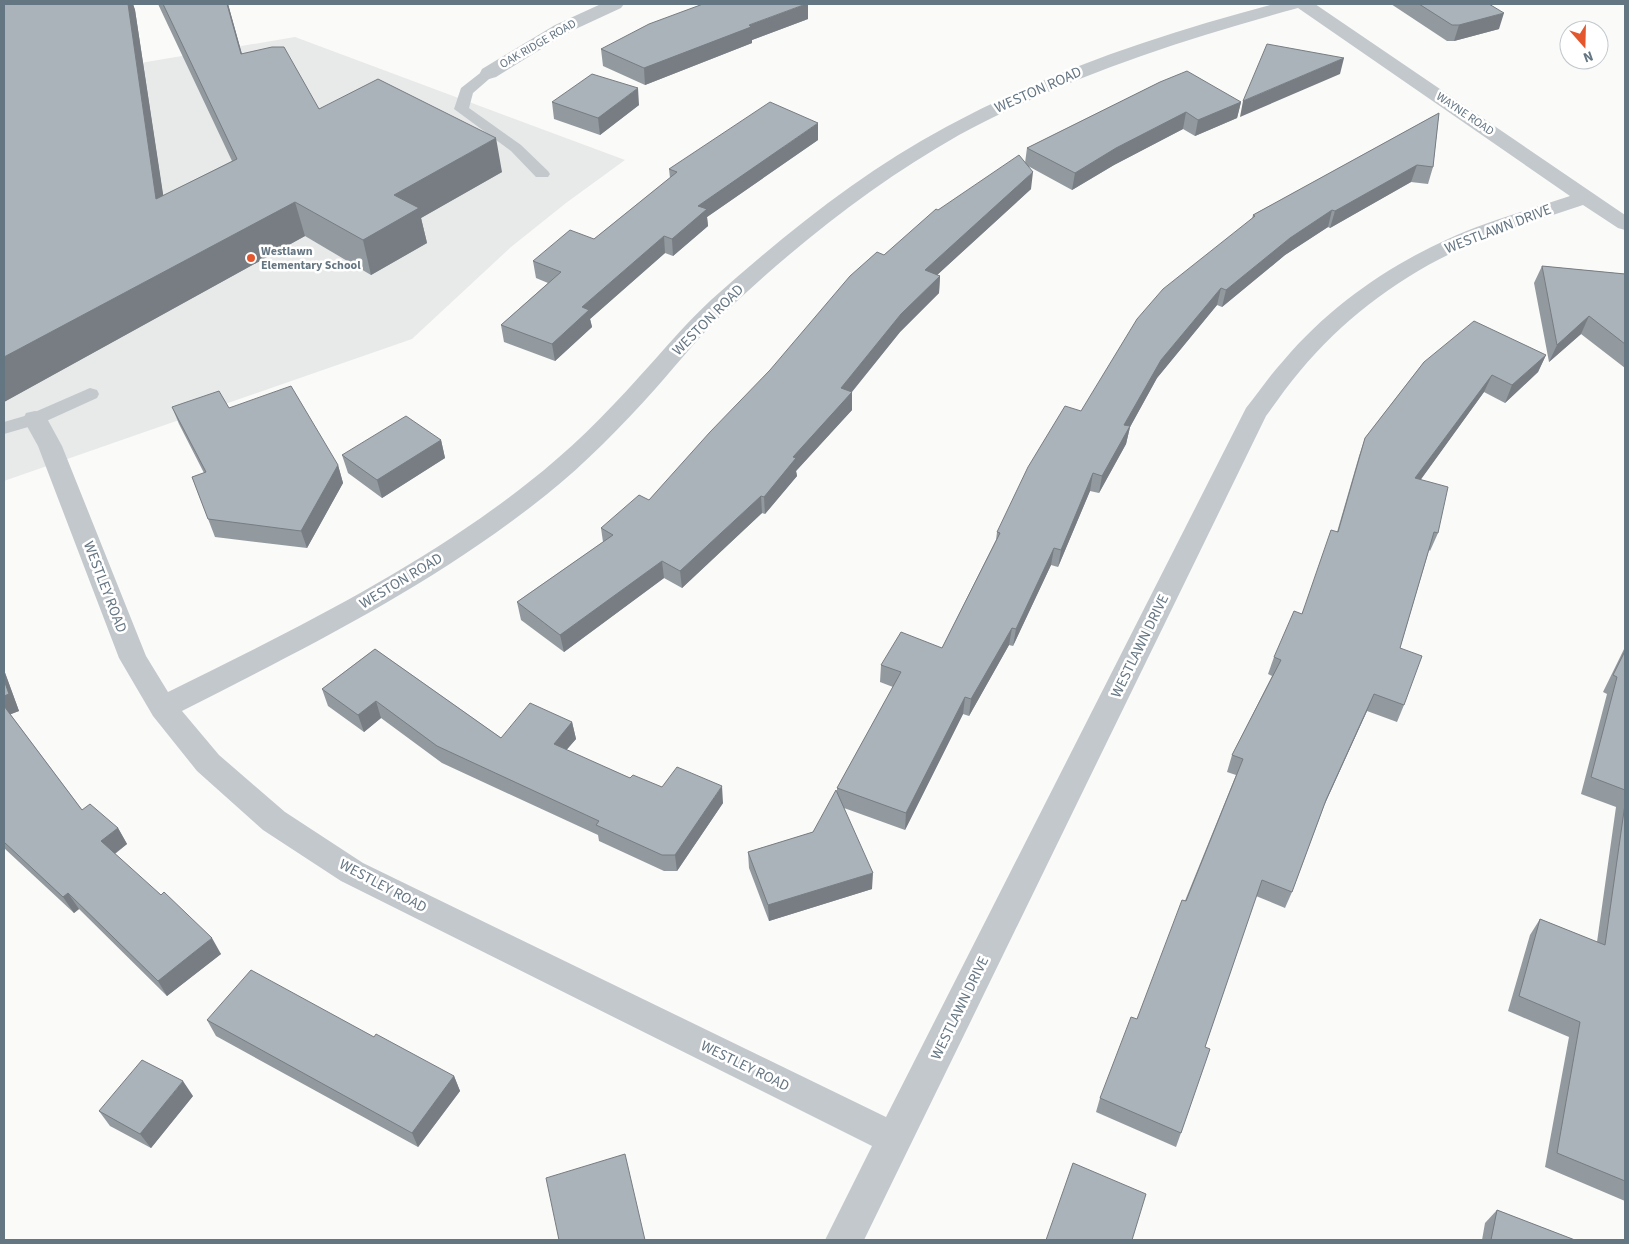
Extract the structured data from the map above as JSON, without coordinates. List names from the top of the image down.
{
  "streets": {
    "street": [
      "OAK RIDGE ROAD",
      "WESTON ROAD",
      "WAYNE ROAD",
      "WESTLAWN DRIVE",
      "WESTLEY ROAD"
    ]
  },
  "crossings": [
    ["WESTON ROAD", "WESTLEY ROAD"],
    ["WAYNE ROAD", "WESTLAWN DRIVE"],
    ["WESTLAWN DRIVE", "WESTLEY ROAD"]
  ],
  "places": ["Westlawn Elementary School"],
  "north": "bottom"
}
